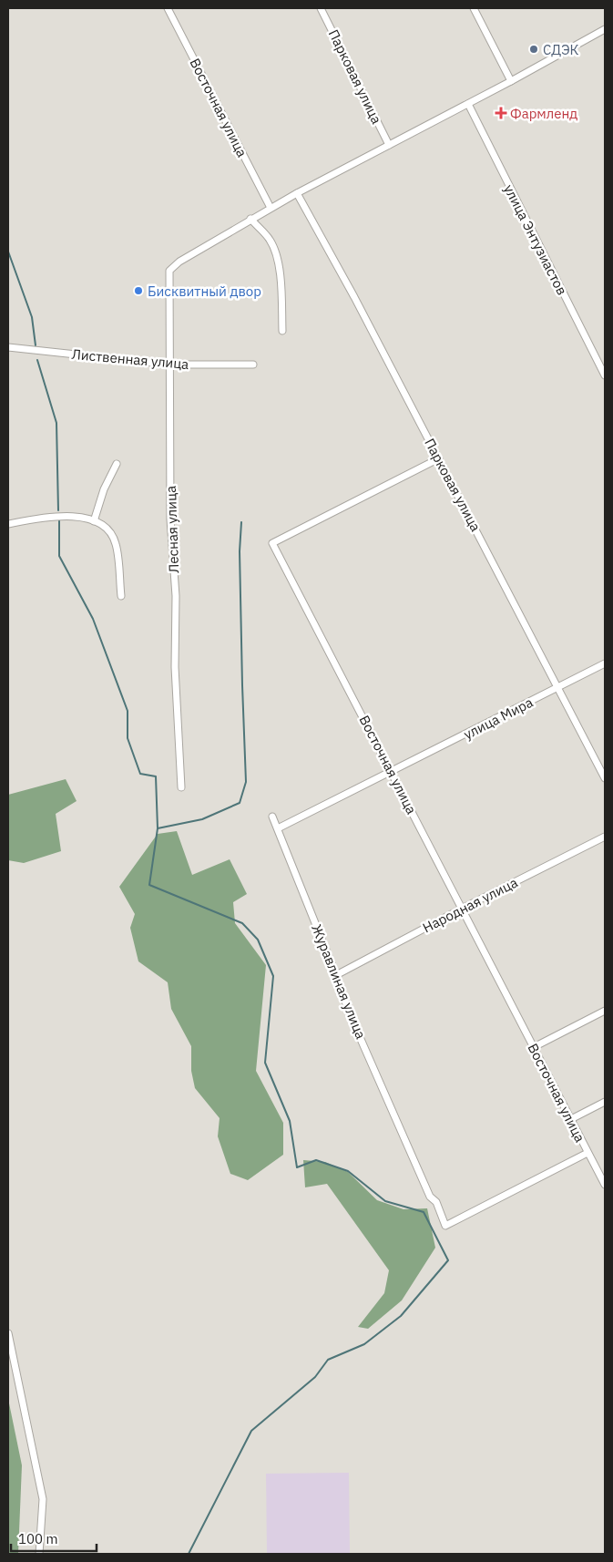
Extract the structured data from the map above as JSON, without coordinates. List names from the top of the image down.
{
  "streets": {
    "street": [
      "Парковая улица",
      "Восточная улица",
      "улица Энтузиастов",
      "Лиственная улица",
      "Лесная улица",
      "улица Мира",
      "Народная улица",
      "Журавлиная улица"
    ]
  },
  "crossings": [
    ["Парковая улица", "Восточная улица"],
    ["Парковая улица", "улица Мира"],
    ["Восточная улица", "улица Мира"],
    ["Восточная улица", "Народная улица"],
    ["Восточная улица", "Журавлиная улица"],
    ["Лиственная улица", "Лесная улица"],
    ["улица Мира", "Журавлиная улица"],
    ["Народная улица", "Журавлиная улица"]
  ],
  "places": {
    "other": ["СДЭК", "Бисквитный двор"],
    "health": ["Фармленд"]
  },
  "scale_bar": "100 m"
}
